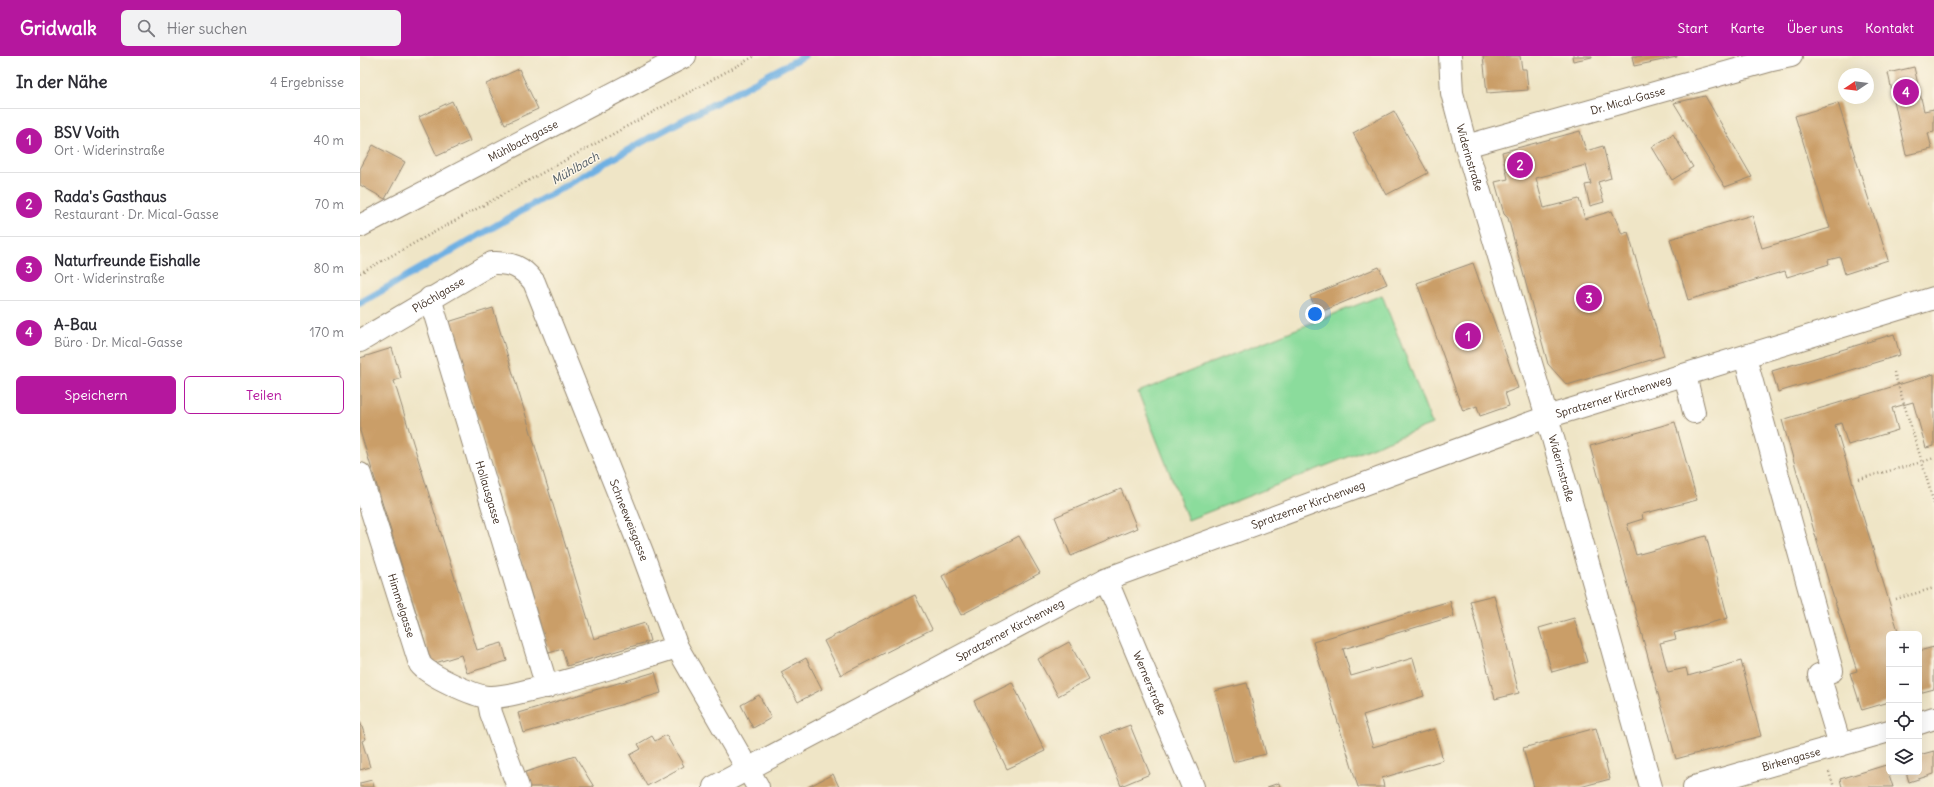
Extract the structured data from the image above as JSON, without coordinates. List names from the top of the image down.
{
  "streets": {
    "street": [
      "Dr. Mical-Gasse",
      "Mühlbachgasse",
      "Widerinstraße",
      "Plöchlgasse",
      "Spratzerner Kirchenweg",
      "Hollausgasse",
      "Schneeweisgasse",
      "Himmelgasse",
      "Wernerstraße",
      "Birkengasse"
    ]
  },
  "crossings": [
    ["Dr. Mical-Gasse", "Widerinstraße"],
    ["Widerinstraße", "Spratzerner Kirchenweg"],
    ["Plöchlgasse", "Hollausgasse"],
    ["Plöchlgasse", "Schneeweisgasse"],
    ["Spratzerner Kirchenweg", "Schneeweisgasse"],
    ["Spratzerner Kirchenweg", "Wernerstraße"],
    ["Hollausgasse", "Himmelgasse"],
    ["Schneeweisgasse", "Himmelgasse"]
  ],
  "water": ["Mühlbach"],
  "north": "left",
  "page": {
    "header": "Gridwalk",
    "search": "Hier suchen",
    "nav": [
      "Start",
      "Karte",
      "Über uns",
      "Kontakt"
    ],
    "heading": ["In der Nähe", "4 Ergebnisse"],
    "pins": [
      "4",
      "2",
      "3",
      "1"
    ],
    "list": [
      {
        "mark": "1",
        "name": "BSV Voith",
        "note": "Ort · Widerinstraße",
        "value": "40 m"
      },
      {
        "mark": "2",
        "name": "Rada's Gasthaus",
        "note": "Restaurant · Dr. Mical-Gasse",
        "value": "70 m"
      },
      {
        "mark": "3",
        "name": "Naturfreunde Eishalle",
        "note": "Ort · Widerinstraße",
        "value": "80 m"
      },
      {
        "mark": "4",
        "name": "A-Bau",
        "note": "Büro · Dr. Mical-Gasse",
        "value": "170 m"
      }
    ],
    "buttons": ["Speichern", "Teilen"],
    "map_buttons": ["+", "−"]
  }
}
